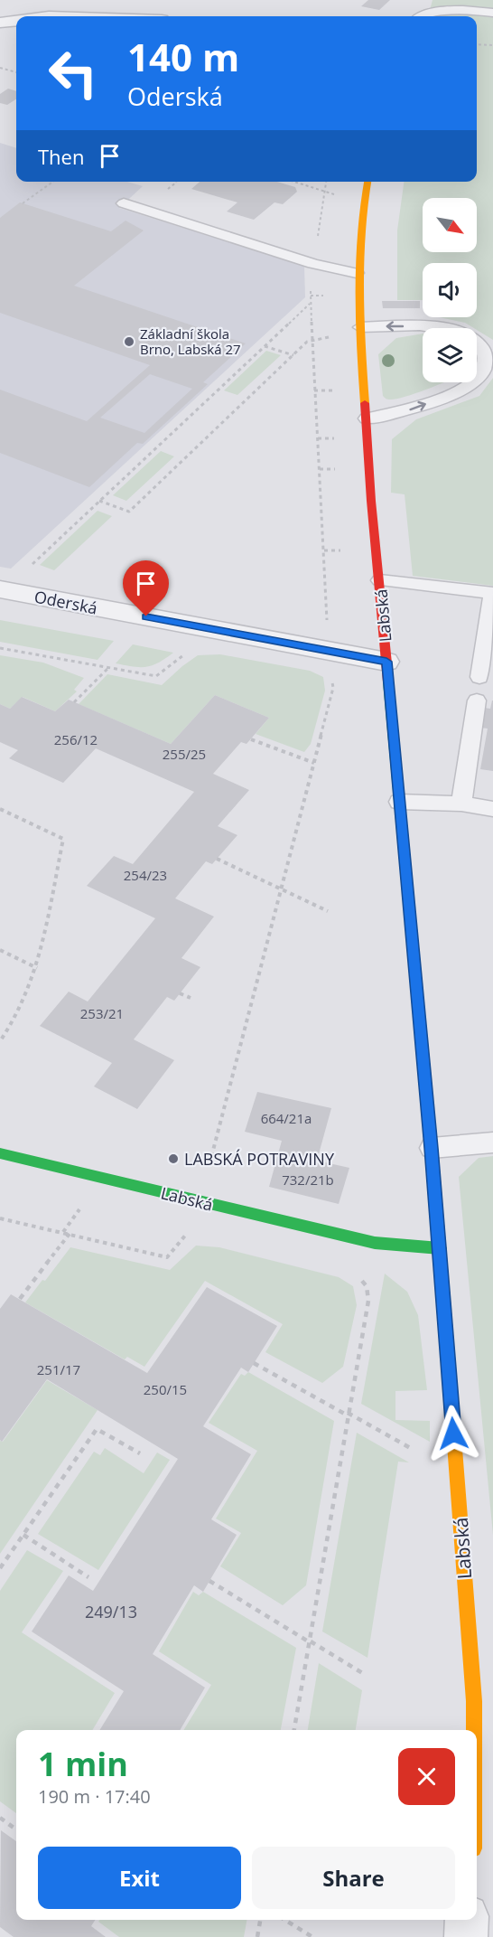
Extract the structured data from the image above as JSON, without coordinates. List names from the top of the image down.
{
  "streets": {
    "street": ["Oderská", "Labská"]
  },
  "crossings": [
    ["Oderská", "Labská"]
  ],
  "places": ["Základní škola Brno, Labská 27", "LABSKÁ POTRAVINY"],
  "house_numbers": [
    "256/12",
    "255/25",
    "254/23",
    "253/21",
    "664/21a",
    "732/21b",
    "251/17",
    "250/15",
    "249/13"
  ],
  "north": "bottom right",
  "page": {
    "turn": ["140 m", "Oderská"],
    "then": "Then",
    "heading": ["1 min", "190 m · 17:40"],
    "buttons": ["Exit", "Share"]
  }
}
